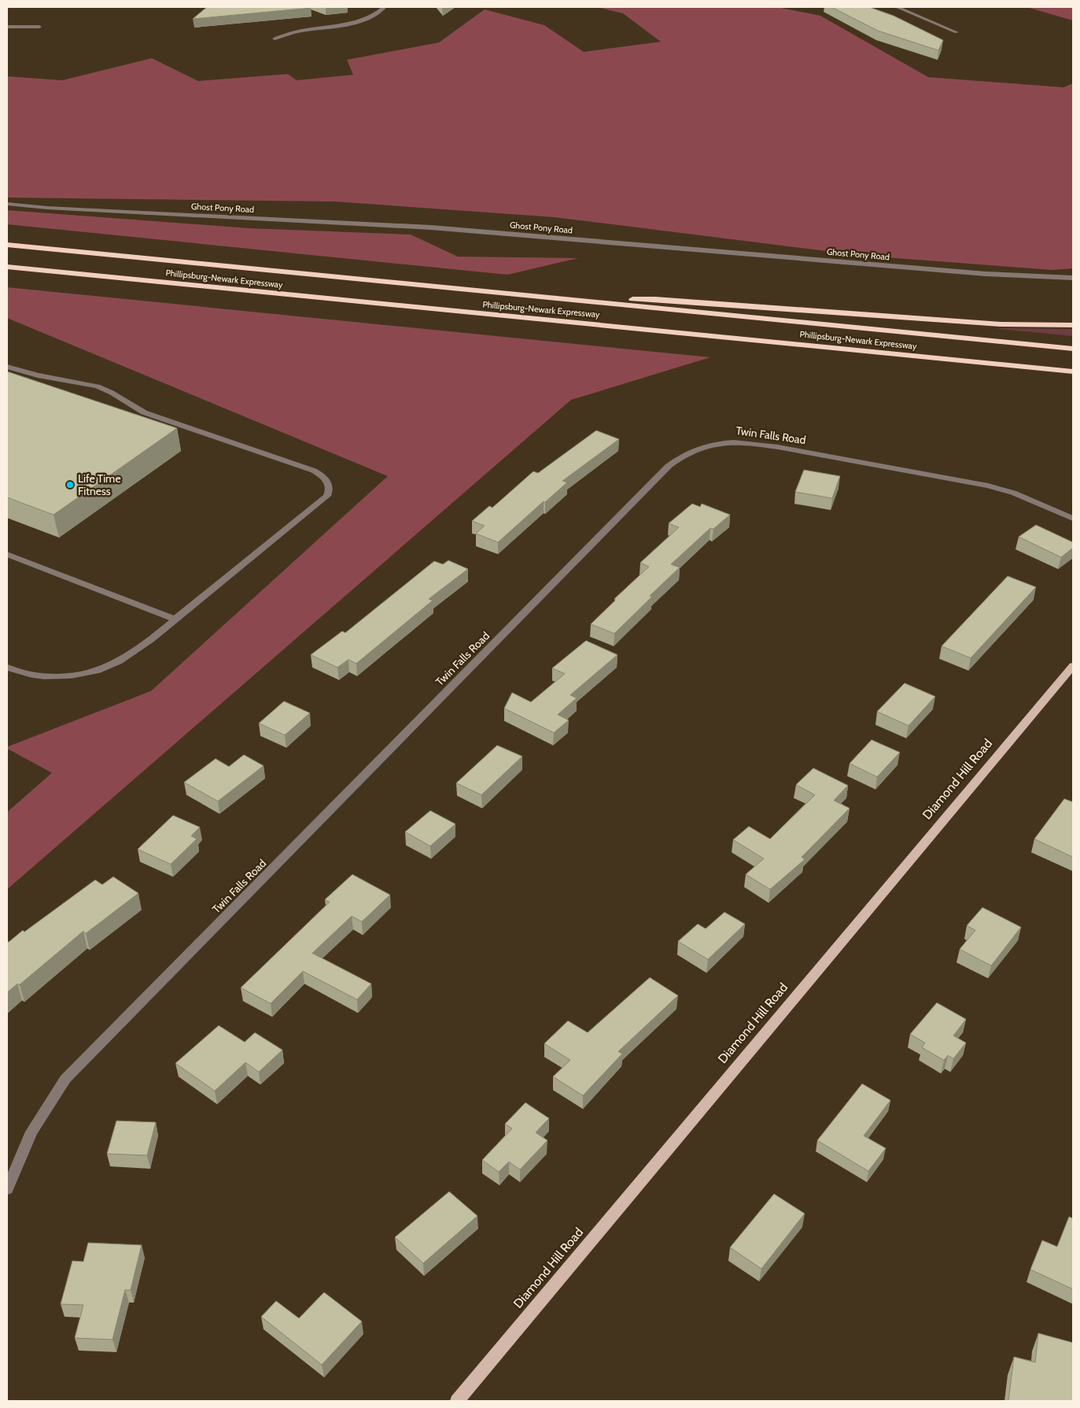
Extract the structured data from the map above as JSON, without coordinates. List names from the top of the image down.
{
  "streets": {
    "highway": ["Phillipsburg-Newark Expressway"],
    "main road": ["Diamond Hill Road"],
    "street": ["Ghost Pony Road", "Twin Falls Road"]
  },
  "places": ["Life Time Fitness"]
}
